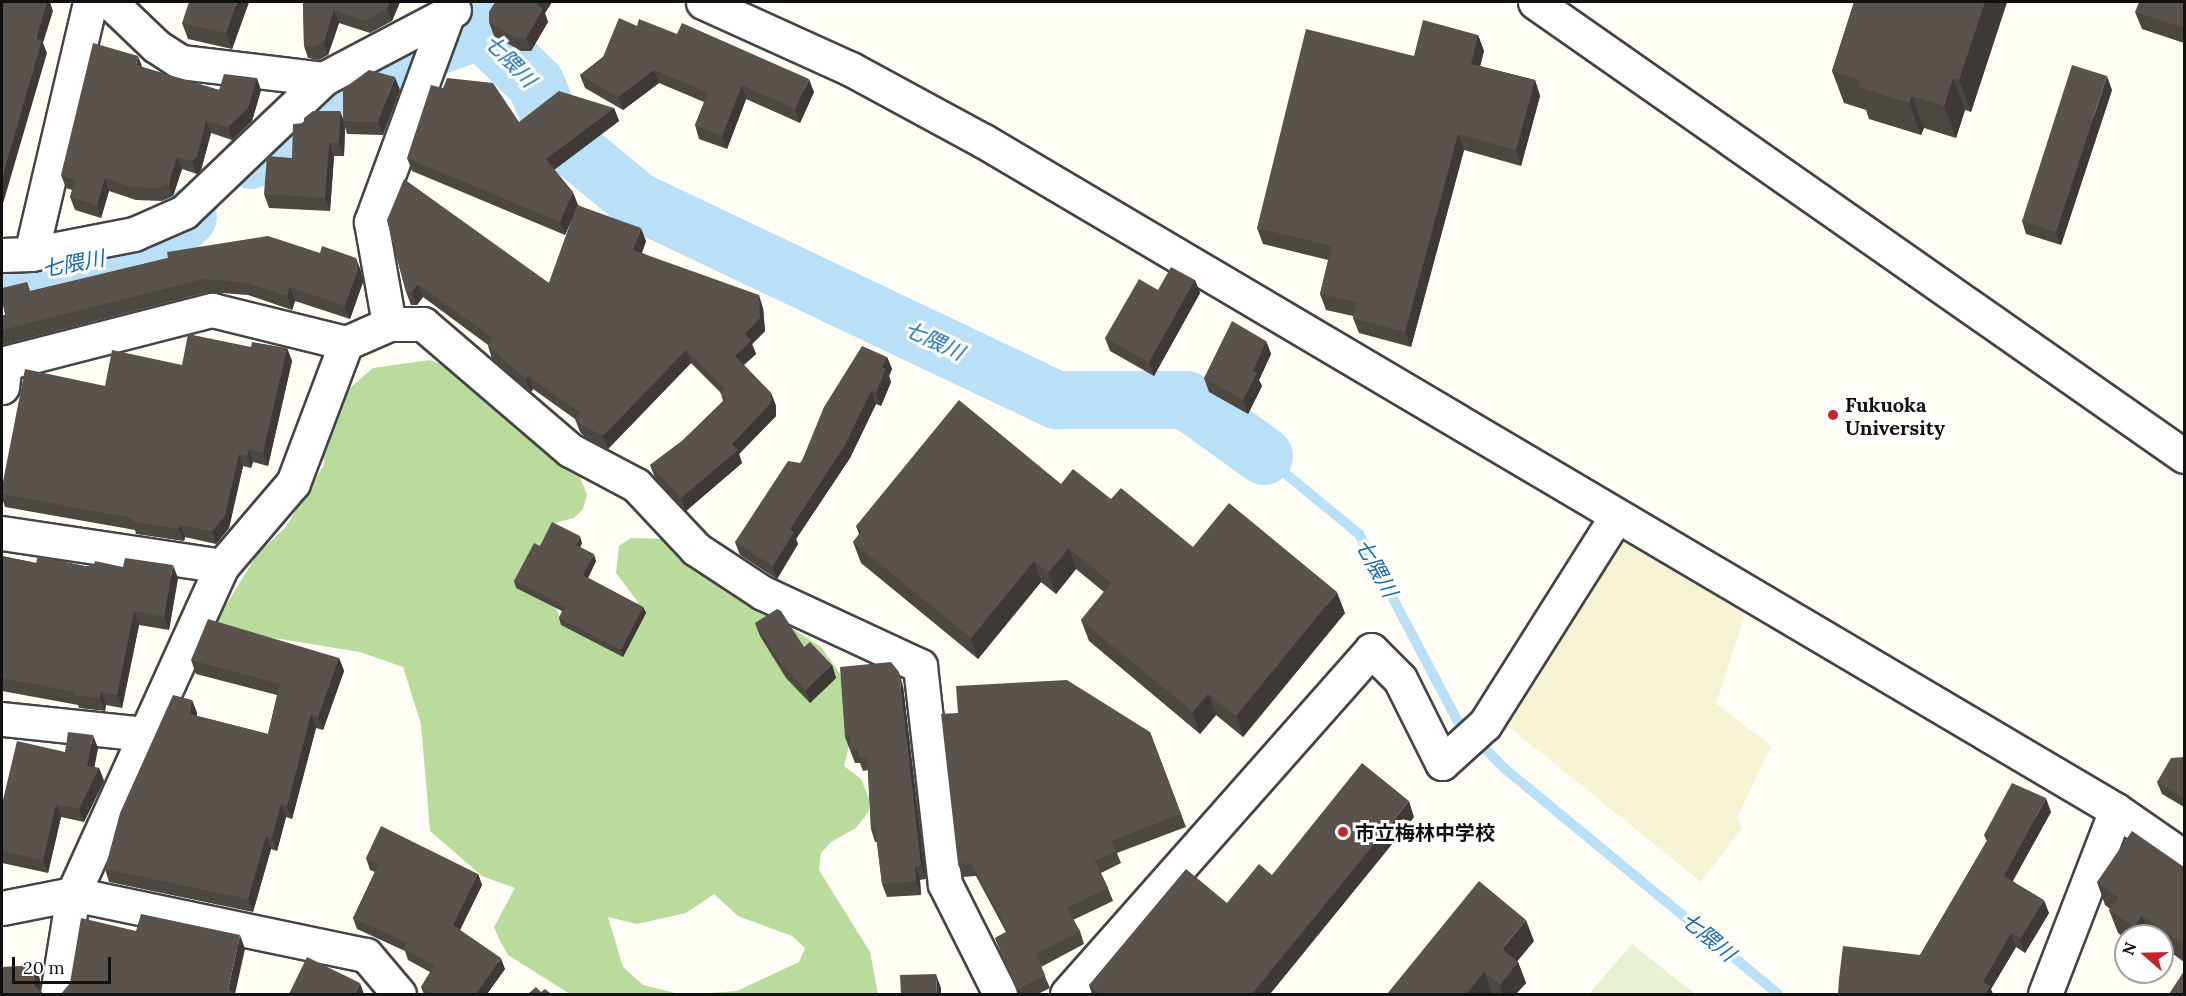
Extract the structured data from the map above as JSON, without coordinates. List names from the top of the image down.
{
  "water": ["七隈川"],
  "places": ["Fukuoka University", "市立梅林中学校"],
  "scale_bar": "20 m",
  "north": "left"
}
